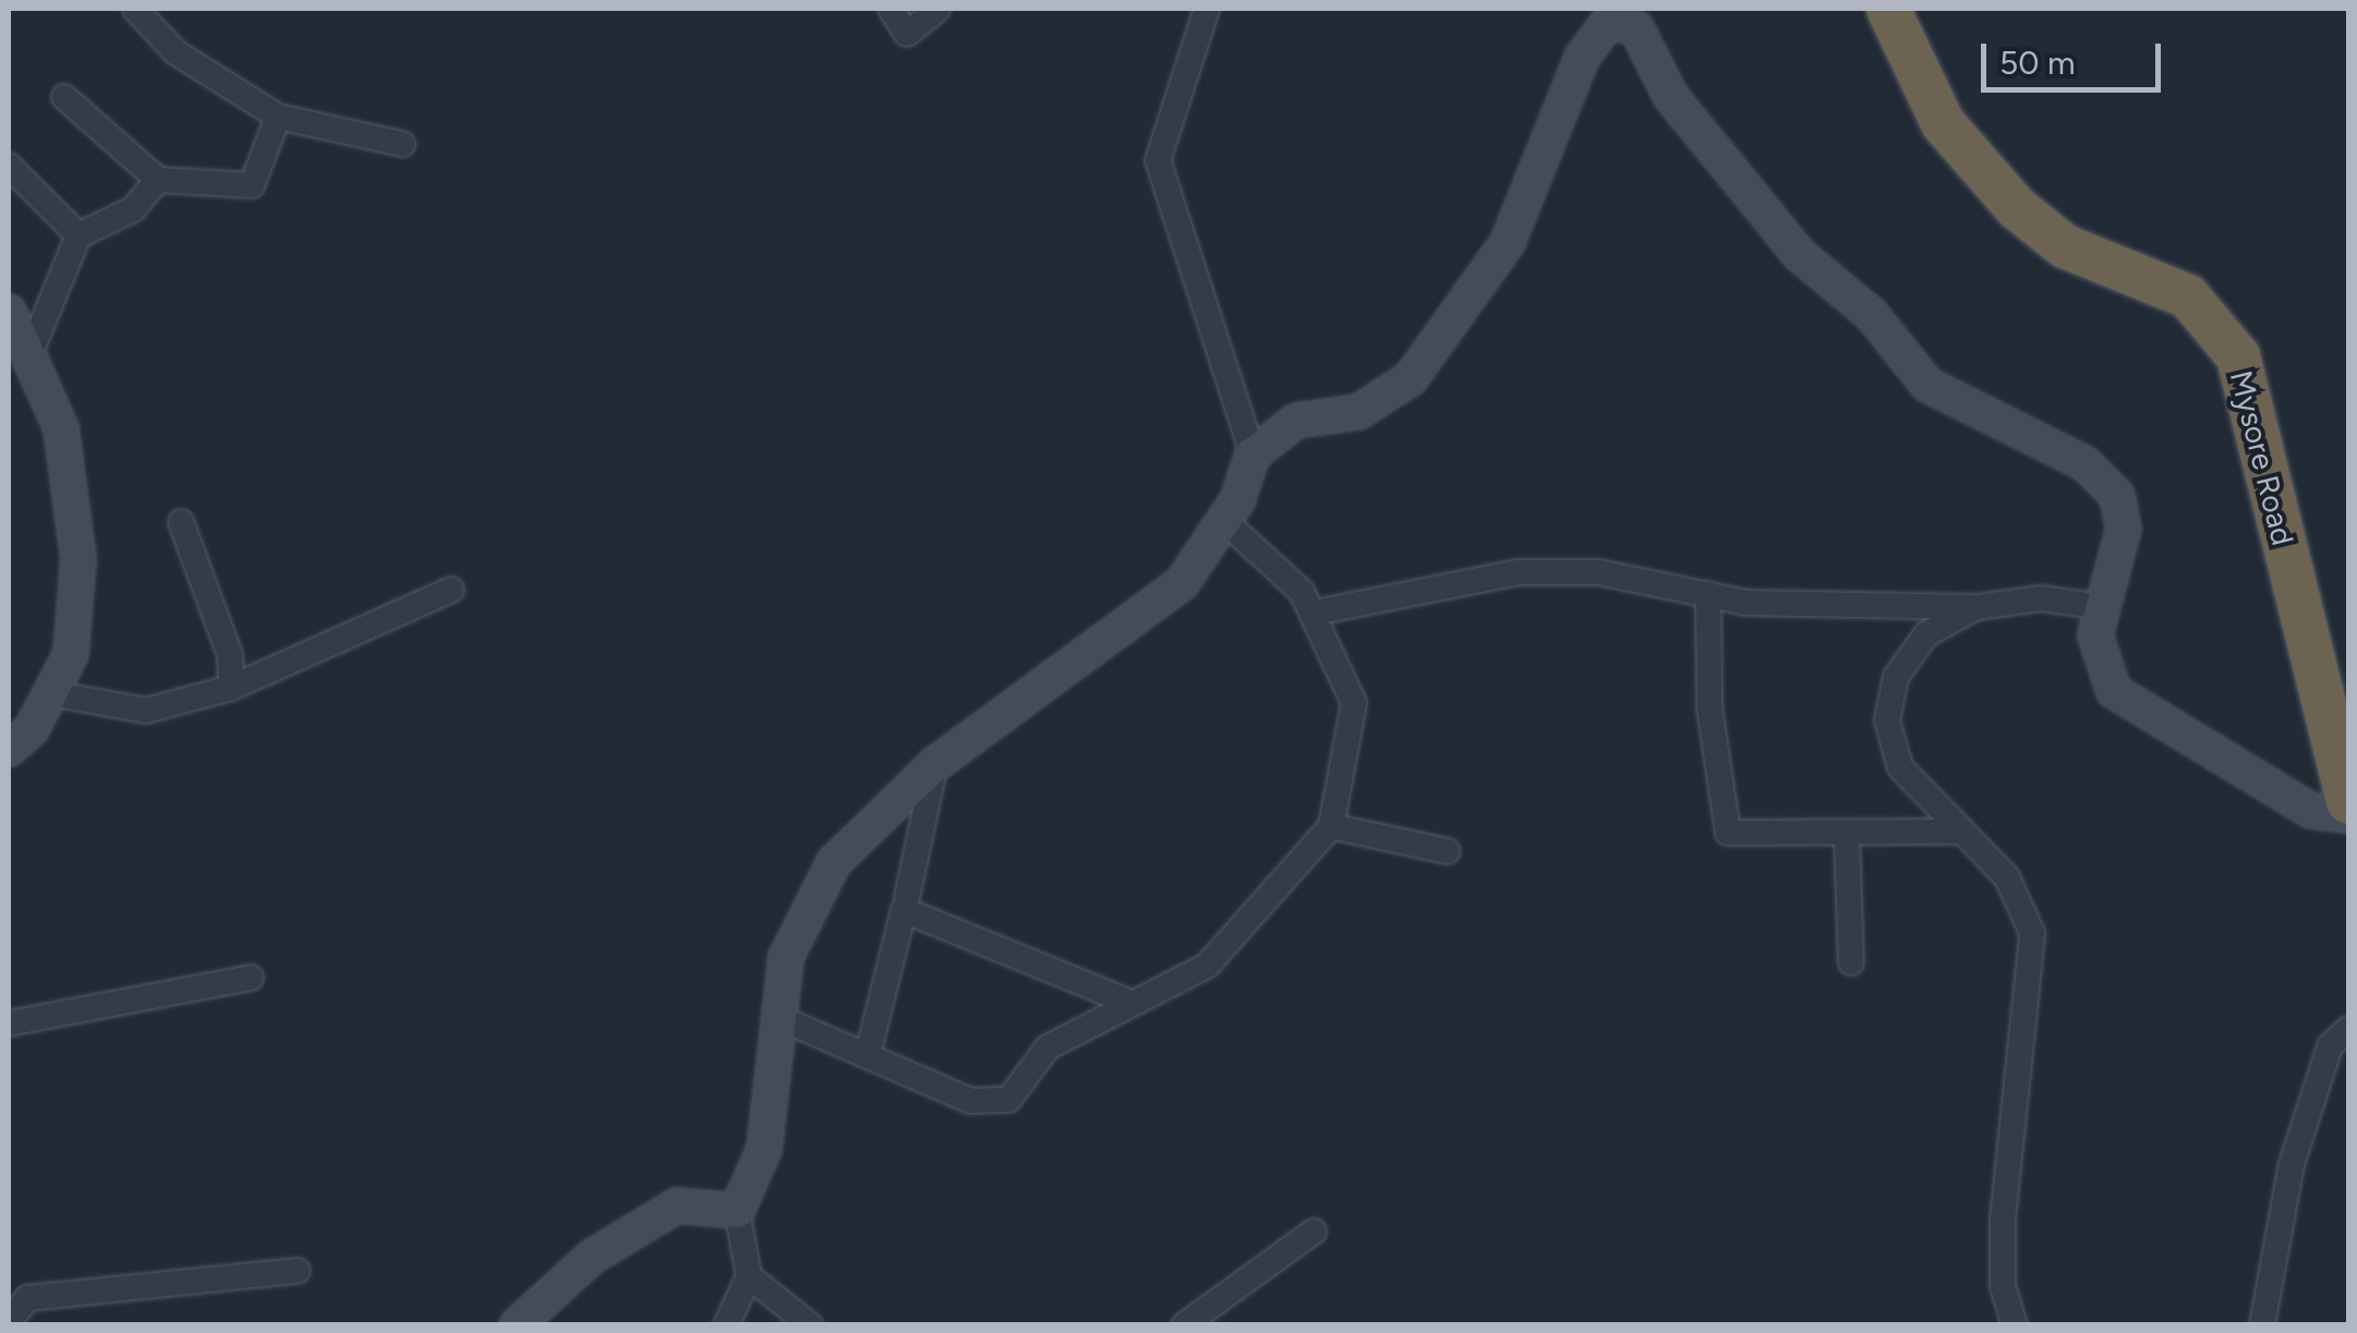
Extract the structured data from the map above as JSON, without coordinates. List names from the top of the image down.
{
  "streets": {
    "highway": ["Mysore Road"]
  },
  "scale_bar": "50 m"
}
